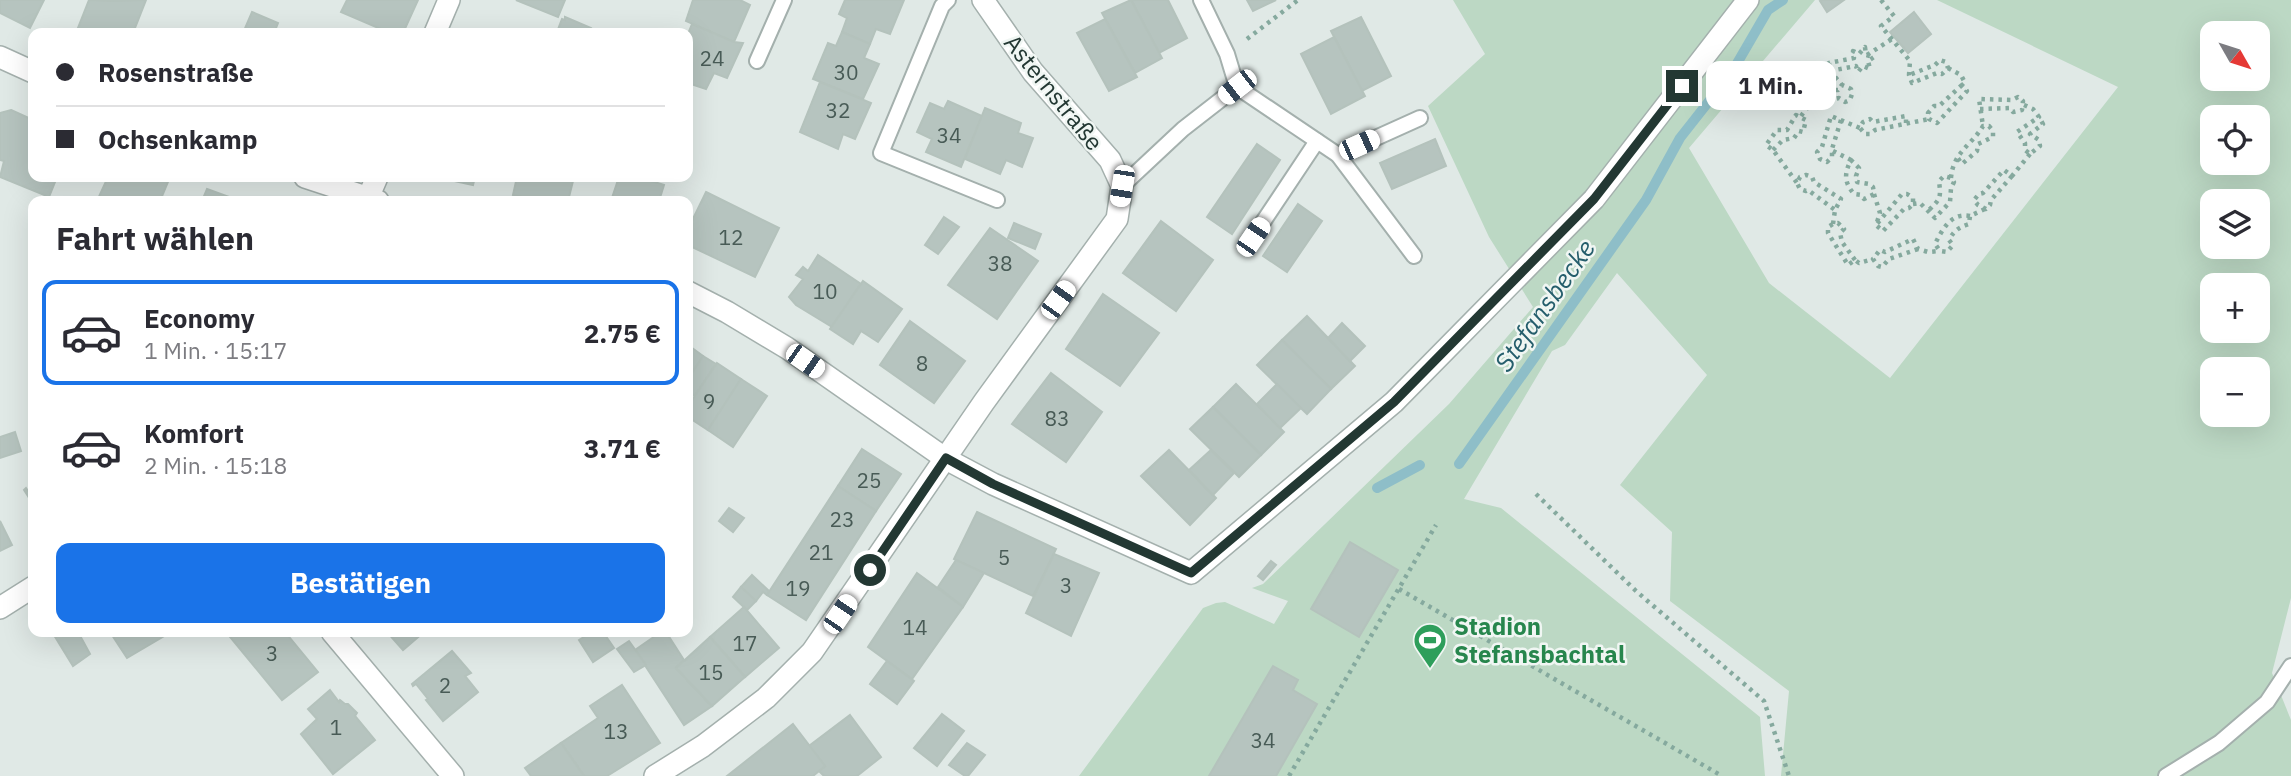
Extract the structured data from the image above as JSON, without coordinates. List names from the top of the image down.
{
  "streets": {
    "street": ["Asternstraße"]
  },
  "water": ["Stefansbecke"],
  "places": {
    "sports": ["Stadion Stefansbachtal"]
  },
  "house_numbers": [
    "24",
    "30",
    "32",
    "34",
    "12",
    "38",
    "10",
    "8",
    "9",
    "83",
    "25",
    "23",
    "21",
    "5",
    "3",
    "19",
    "14",
    "17",
    "3",
    "15",
    "2",
    "1",
    "13",
    "34"
  ],
  "north": "bottom right",
  "page": {
    "map_buttons": ["+", "−"],
    "banner": ["Rosenstraße", "Ochsenkamp"],
    "bubble": "1 Min.",
    "heading": "Fahrt wählen",
    "list": [
      {
        "name": "Economy",
        "note": "1 Min. · 15:17",
        "value": "2.75 €"
      },
      {
        "name": "Komfort",
        "note": "2 Min. · 15:18",
        "value": "3.71 €"
      }
    ],
    "buttons": "Bestätigen"
  }
}
